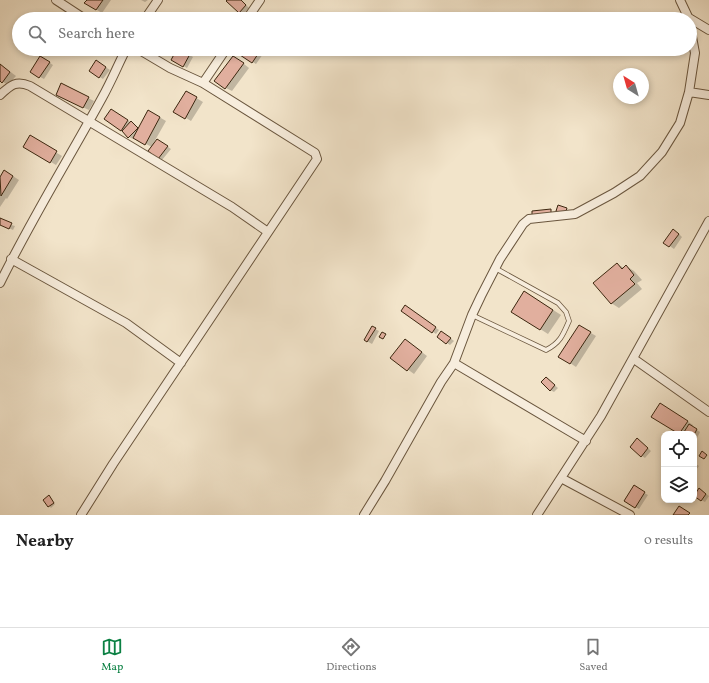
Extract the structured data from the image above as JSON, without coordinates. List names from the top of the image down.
{
  "north": "top left",
  "page": {
    "search": "Search here",
    "heading": ["Nearby", "0 results"],
    "nav": ["Map", "Directions", "Saved"]
  }
}
